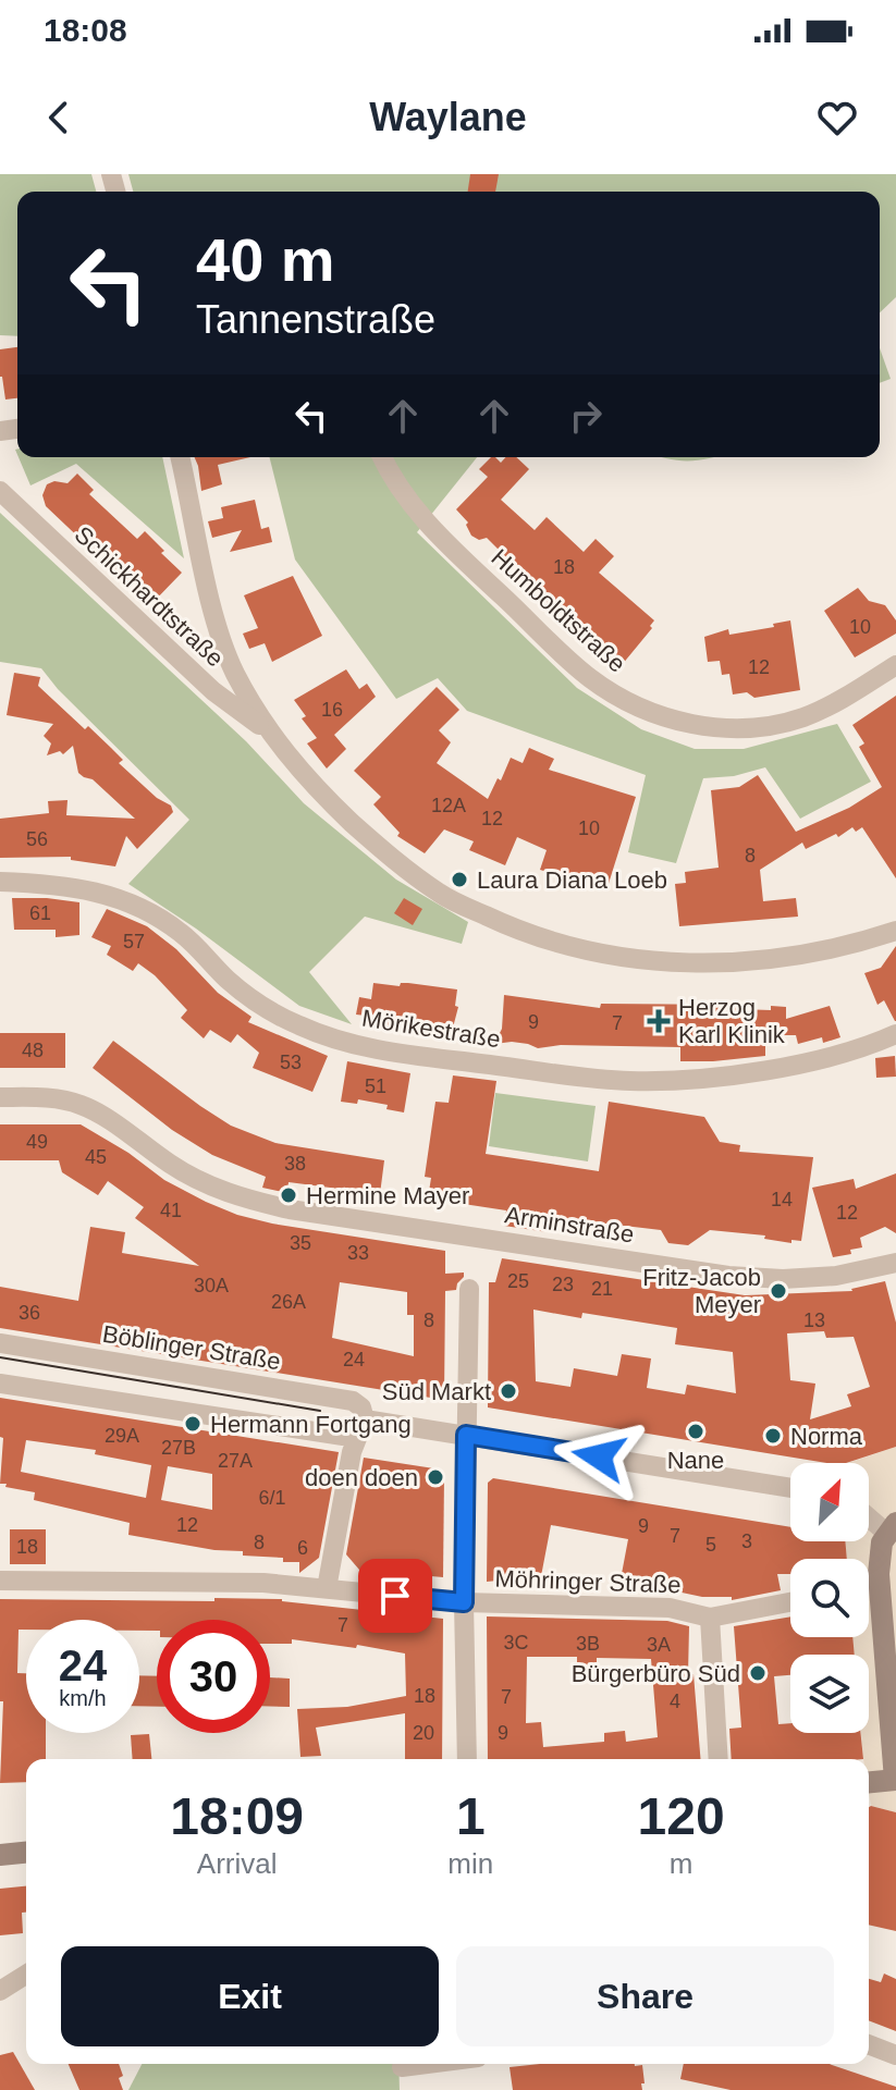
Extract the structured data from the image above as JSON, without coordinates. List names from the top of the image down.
{
  "streets": {
    "street": [
      "Schickhardtstraße",
      "Humboldtstraße",
      "Mörikestraße",
      "Arminstraße",
      "Böblinger Straße",
      "Möhringer Straße"
    ]
  },
  "places": {
    "other": [
      "Laura Diana Loeb",
      "Hermine Mayer",
      "Fritz-Jacob Meyer",
      "Süd Markt",
      "Hermann Fortgang",
      "Nane",
      "Norma",
      "doen doen",
      "Bürgerbüro Süd"
    ],
    "health": ["Herzog Karl Klinik"]
  },
  "house_numbers": [
    "18",
    "10",
    "12",
    "16",
    "12A",
    "12",
    "10",
    "56",
    "8",
    "61",
    "57",
    "9",
    "7",
    "48",
    "53",
    "51",
    "49",
    "45",
    "38",
    "14",
    "41",
    "12",
    "35",
    "33",
    "25",
    "23",
    "30A",
    "21",
    "26A",
    "36",
    "8",
    "13",
    "24",
    "29A",
    "27B",
    "27A",
    "6/1",
    "12",
    "9",
    "7",
    "3",
    "8",
    "5",
    "18",
    "6",
    "7",
    "3C",
    "3B",
    "3A",
    "18",
    "7",
    "4",
    "20",
    "9"
  ],
  "north": "top right",
  "page": {
    "status": "18:08",
    "header": "Waylane",
    "turn": ["40 m", "Tannenstraße"],
    "speed": "24 km/h",
    "limit": "30",
    "eta": [
      "18:09",
      "Arrival",
      "1",
      "min",
      "120",
      "m"
    ],
    "buttons": ["Exit", "Share"]
  }
}
